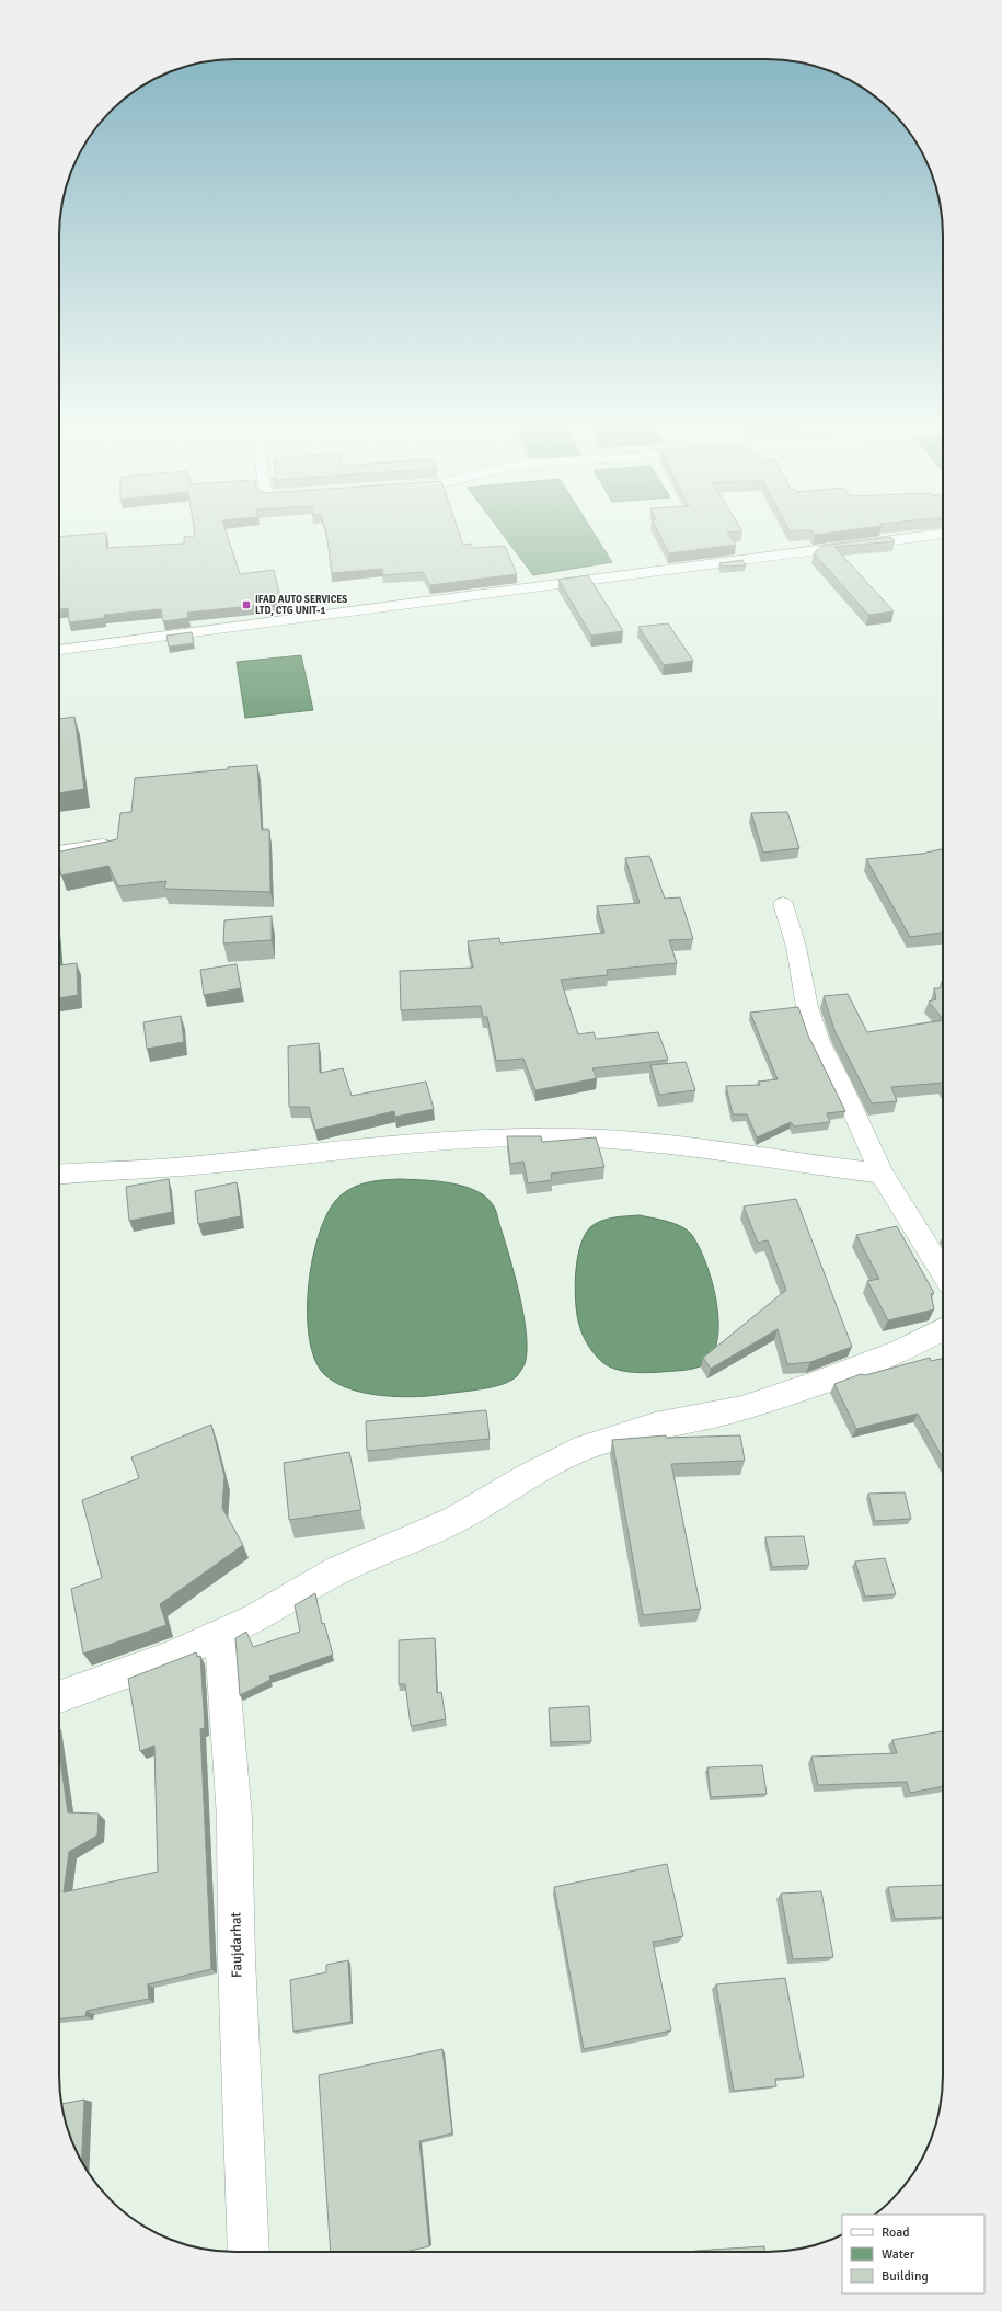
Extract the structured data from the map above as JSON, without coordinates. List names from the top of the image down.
{
  "streets": {
    "street": ["Faujdarhat"]
  },
  "places": {
    "transit": ["IFAD AUTO SERVICES LTD, CTG UNIT-1"]
  },
  "legend": ["Road", "Water", "Building"]
}
